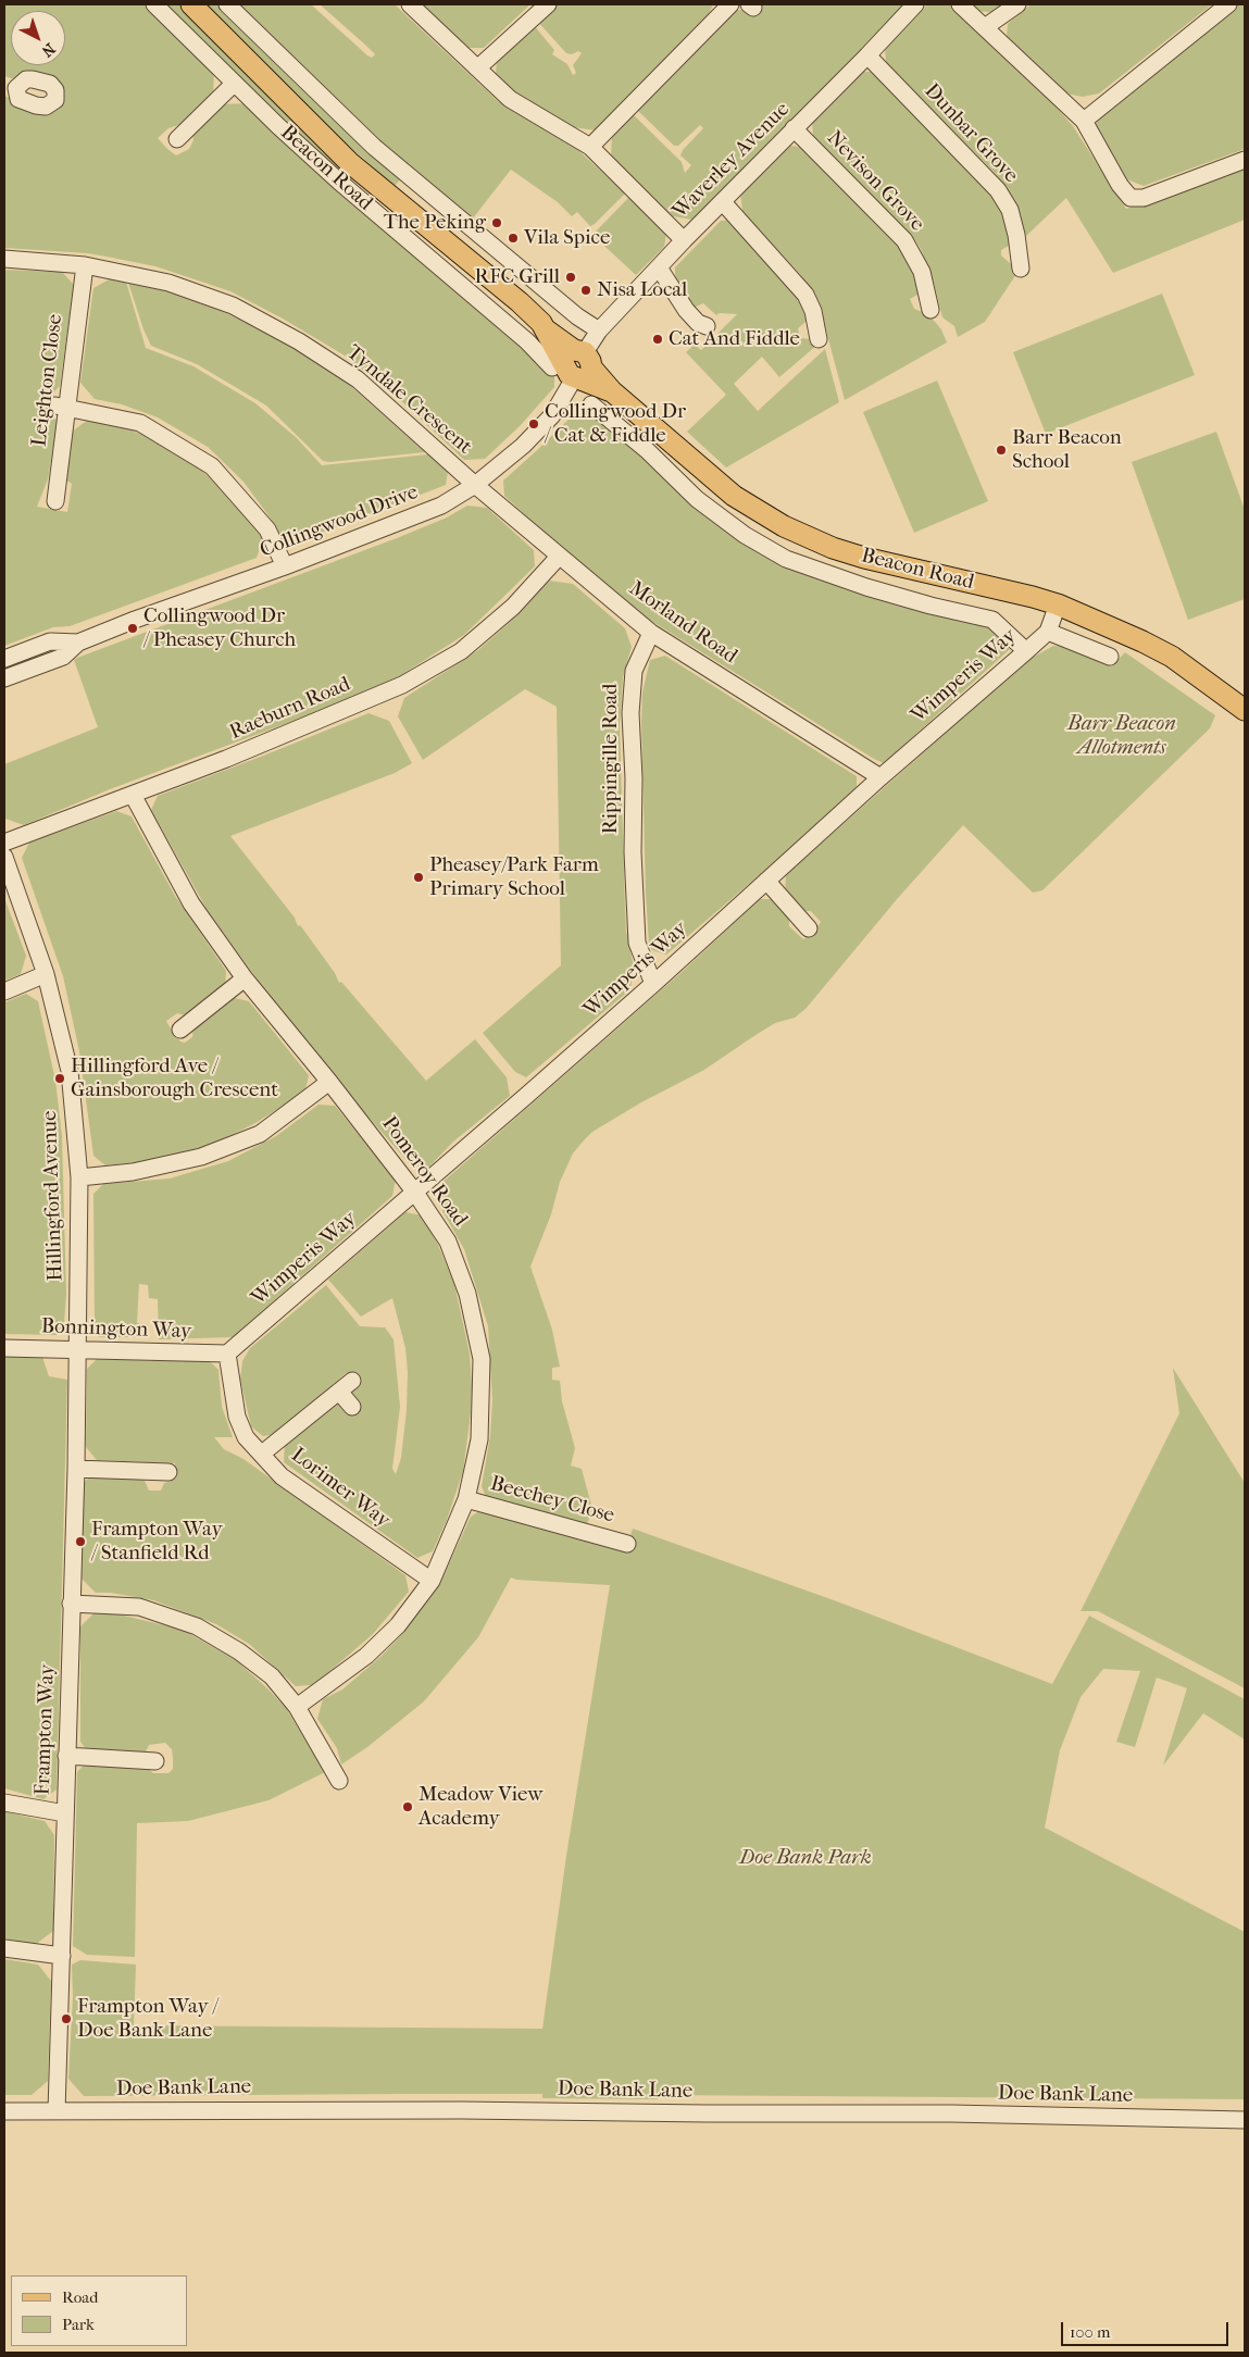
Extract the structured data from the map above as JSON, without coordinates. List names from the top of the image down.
{
  "streets": {
    "main road": ["Beacon Road"],
    "street": [
      "Dunbar Grove",
      "Waverley Avenue",
      "Nevison Grove",
      "Leighton Close",
      "Tyndale Crescent",
      "Collingwood Drive",
      "Morland Road",
      "Wimperis Way",
      "Raeburn Road",
      "Rippingille Road",
      "Pomeroy Road",
      "Hillingford Avenue",
      "Bonnington Way",
      "Lorimer Way",
      "Beechey Close",
      "Frampton Way",
      "Doe Bank Lane"
    ]
  },
  "crossings": [
    ["Dunbar Grove", "Waverley Avenue"],
    ["Waverley Avenue", "Beacon Road"],
    ["Waverley Avenue", "Nevison Grove"],
    ["Waverley Avenue", "Collingwood Drive"],
    ["Beacon Road", "Collingwood Drive"],
    ["Beacon Road", "Wimperis Way"],
    ["Leighton Close", "Tyndale Crescent"],
    ["Tyndale Crescent", "Collingwood Drive"],
    ["Tyndale Crescent", "Morland Road"],
    ["Collingwood Drive", "Morland Road"],
    ["Morland Road", "Wimperis Way"],
    ["Morland Road", "Raeburn Road"],
    ["Morland Road", "Rippingille Road"],
    ["Wimperis Way", "Rippingille Road"],
    ["Wimperis Way", "Pomeroy Road"],
    ["Wimperis Way", "Bonnington Way"],
    ["Wimperis Way", "Lorimer Way"],
    ["Raeburn Road", "Pomeroy Road"],
    ["Pomeroy Road", "Lorimer Way"],
    ["Pomeroy Road", "Beechey Close"],
    ["Hillingford Avenue", "Bonnington Way"],
    ["Hillingford Avenue", "Frampton Way"],
    ["Bonnington Way", "Lorimer Way"],
    ["Bonnington Way", "Frampton Way"],
    ["Frampton Way", "Doe Bank Lane"]
  ],
  "parks": ["Barr Beacon Allotments", "Doe Bank Park"],
  "places": [
    "The Peking",
    "Vila Spice",
    "RFC Grill",
    "Nisa Local",
    "Cat And Fiddle",
    "Collingwood Dr / Cat & Fiddle",
    "Barr Beacon School",
    "Collingwood Dr / Pheasey Church",
    "Pheasey/Park Farm Primary School",
    "Hillingford Ave / Gainsborough Crescent",
    "Frampton Way / Stanfield Rd",
    "Meadow View Academy",
    "Frampton Way / Doe Bank Lane"
  ],
  "legend": ["Road", "Park"],
  "scale_bar": "100 m",
  "north": "bottom right"
}
